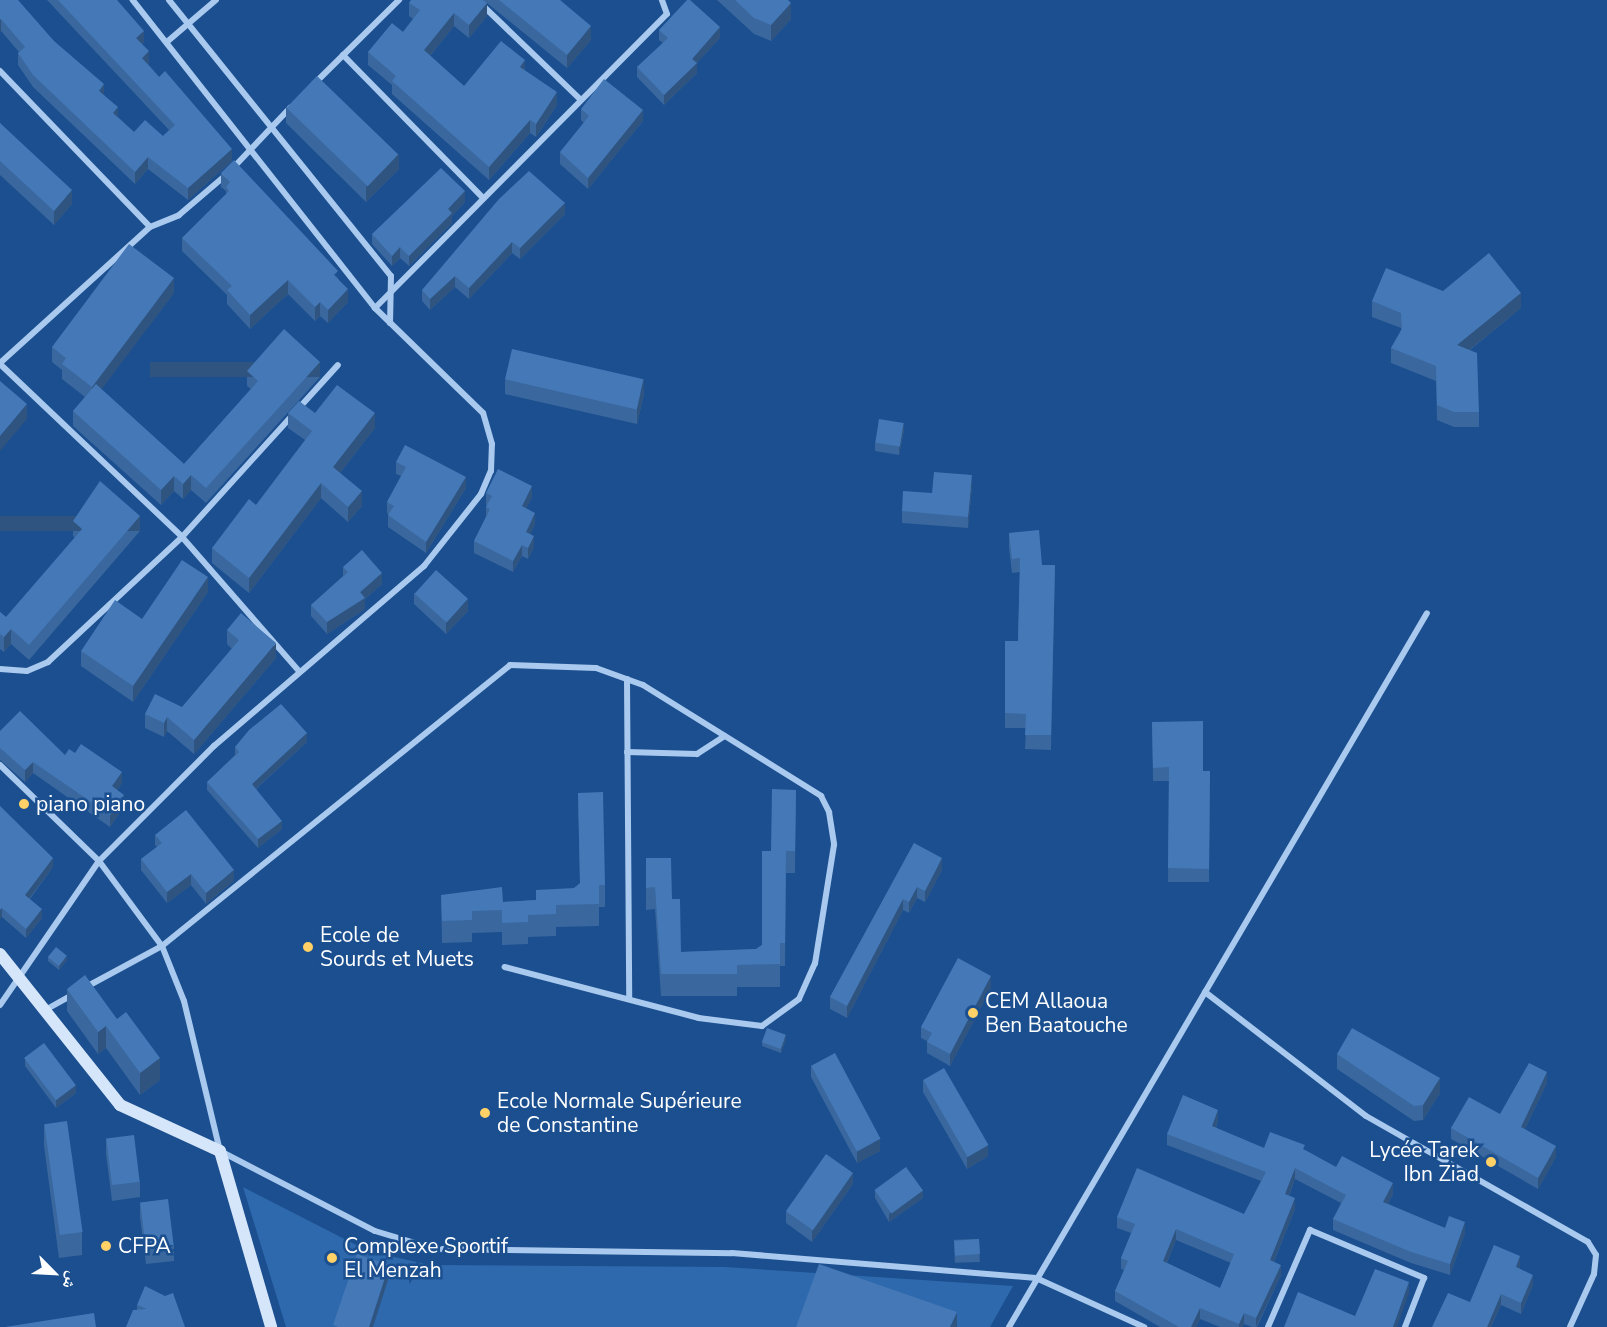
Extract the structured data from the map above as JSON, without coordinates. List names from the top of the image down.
{
  "places": [
    "piano piano",
    "Ecole de Sourds et Muets",
    "CEM Allaoua Ben Baatouche",
    "Ecole Normale Supérieure de Constantine",
    "Lycée Tarek Ibn Ziad",
    "CFPA",
    "Complexe Sportif El Menzah"
  ],
  "north": "bottom right"
}
